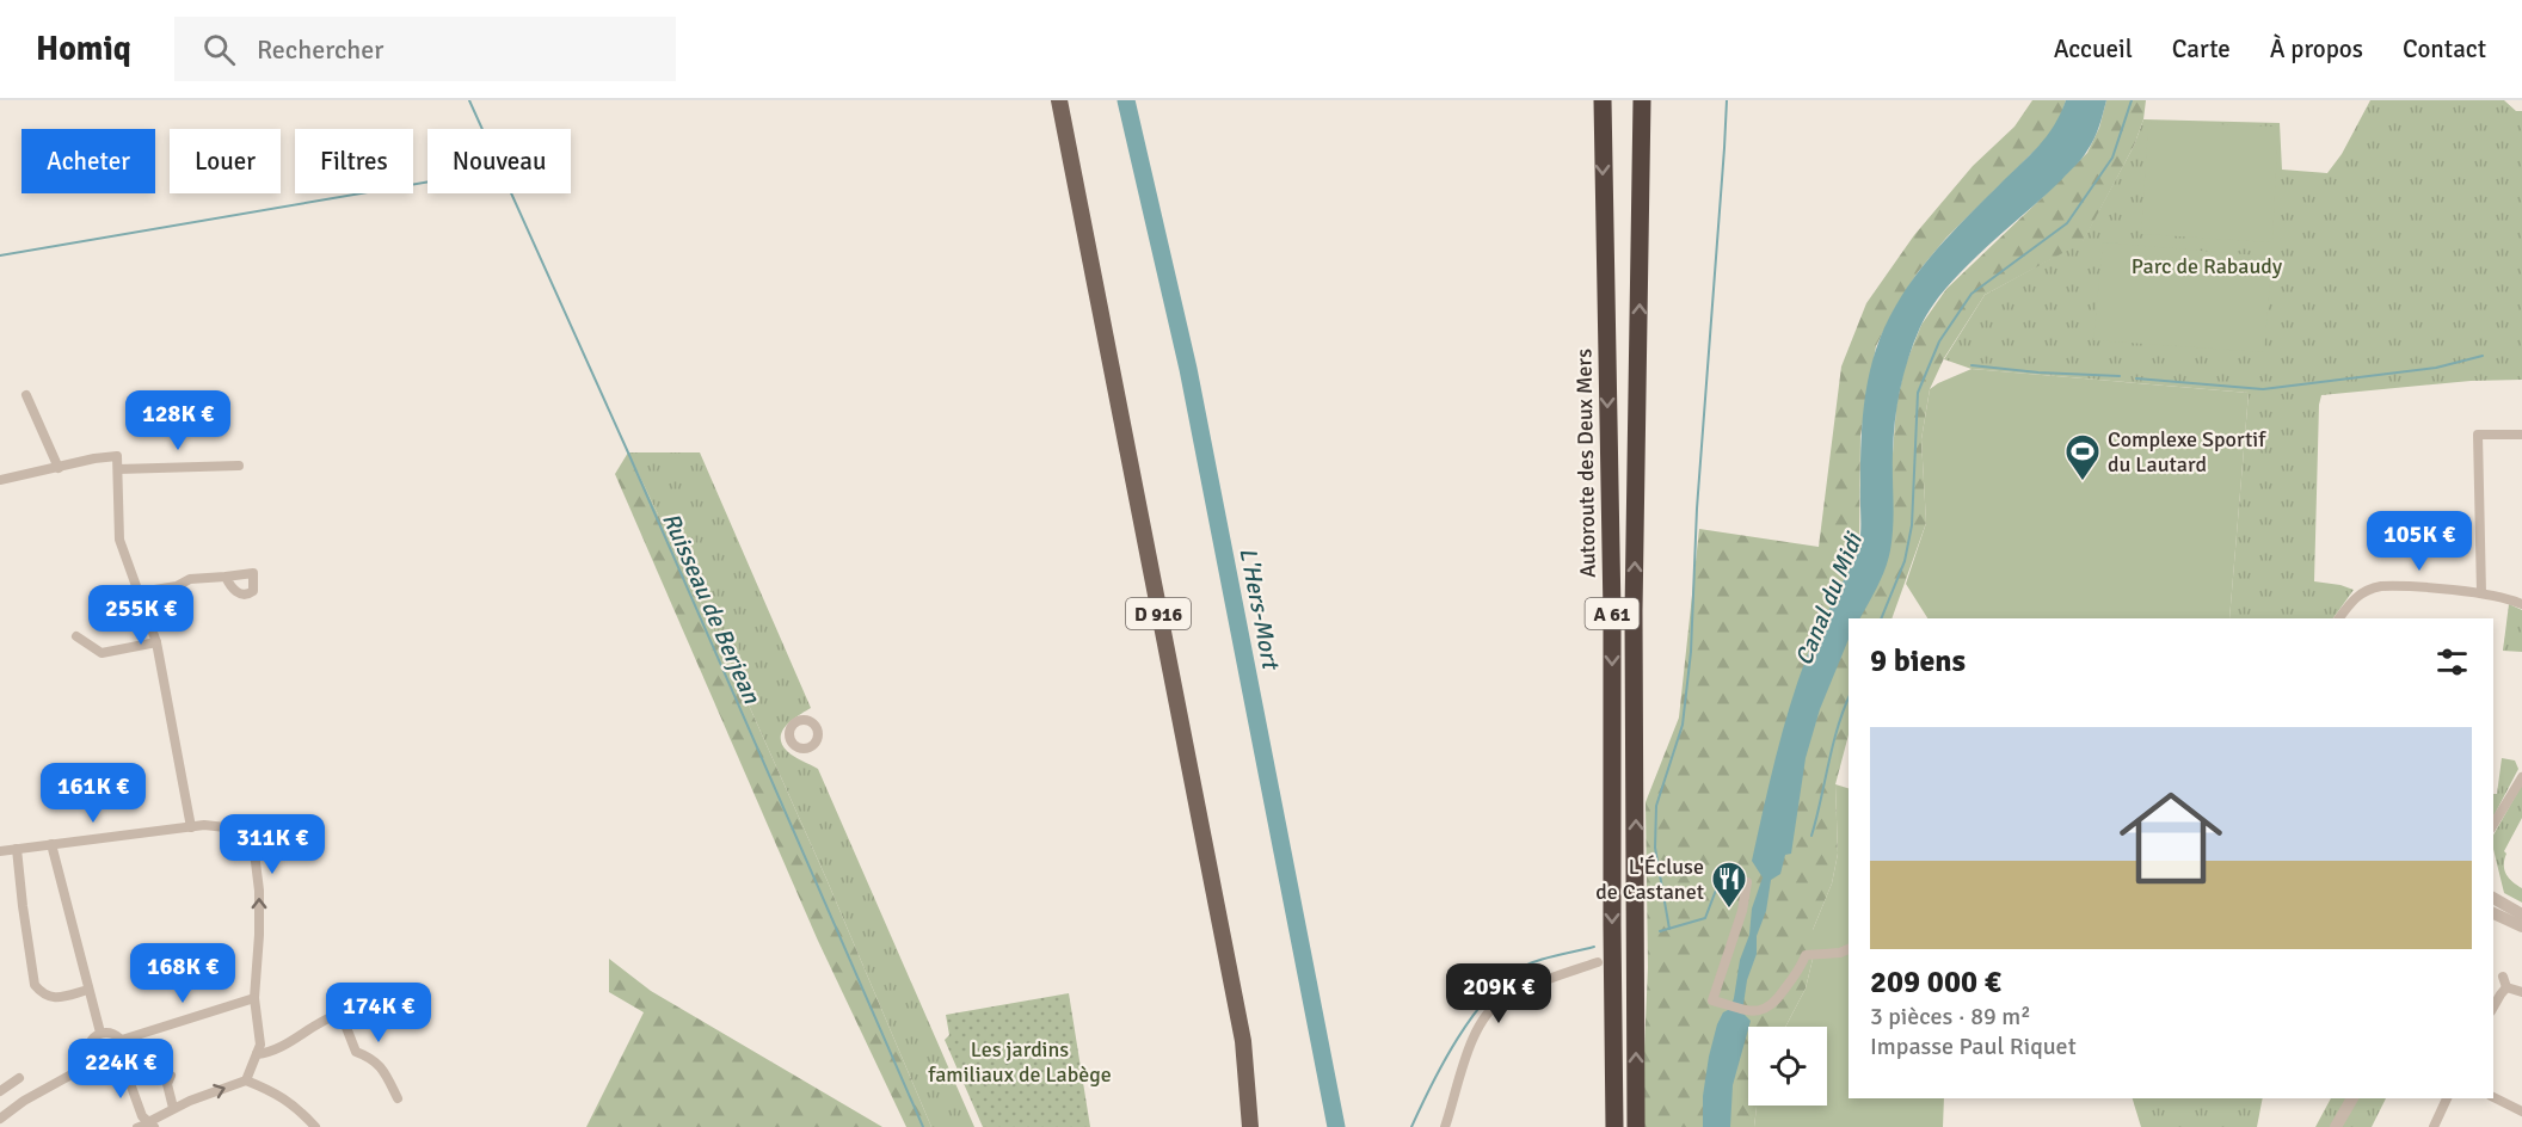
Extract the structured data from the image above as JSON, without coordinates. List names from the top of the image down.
{
  "streets": {
    "highway": ["Autoroute des Deux Mers", "A 61"],
    "main road": ["D 916"]
  },
  "water": ["Canal du Midi", "Ruisseau de Berjean", "L'Hers-Mort"],
  "parks": ["Parc de Rabaudy", "Les jardins familiaux de Labège"],
  "places": {
    "sports": ["Complexe Sportif du Lautard"],
    "restaurant": ["L'Écluse de Castanet"]
  },
  "page": {
    "header": "Homiq",
    "search": "Rechercher",
    "nav": [
      "Accueil",
      "Carte",
      "À propos",
      "Contact"
    ],
    "chip": [
      "Acheter",
      "Louer",
      "Filtres",
      "Nouveau"
    ],
    "price": [
      "128K €",
      "105K €",
      "255K €",
      "161K €",
      "311K €",
      "168K €",
      "209K €",
      "174K €",
      "224K €"
    ],
    "heading": "9 biens",
    "list": [
      {
        "name": "209 000 €",
        "note": "3 pièces · 89 m² · Impasse Paul Riquet"
      }
    ]
  }
}
